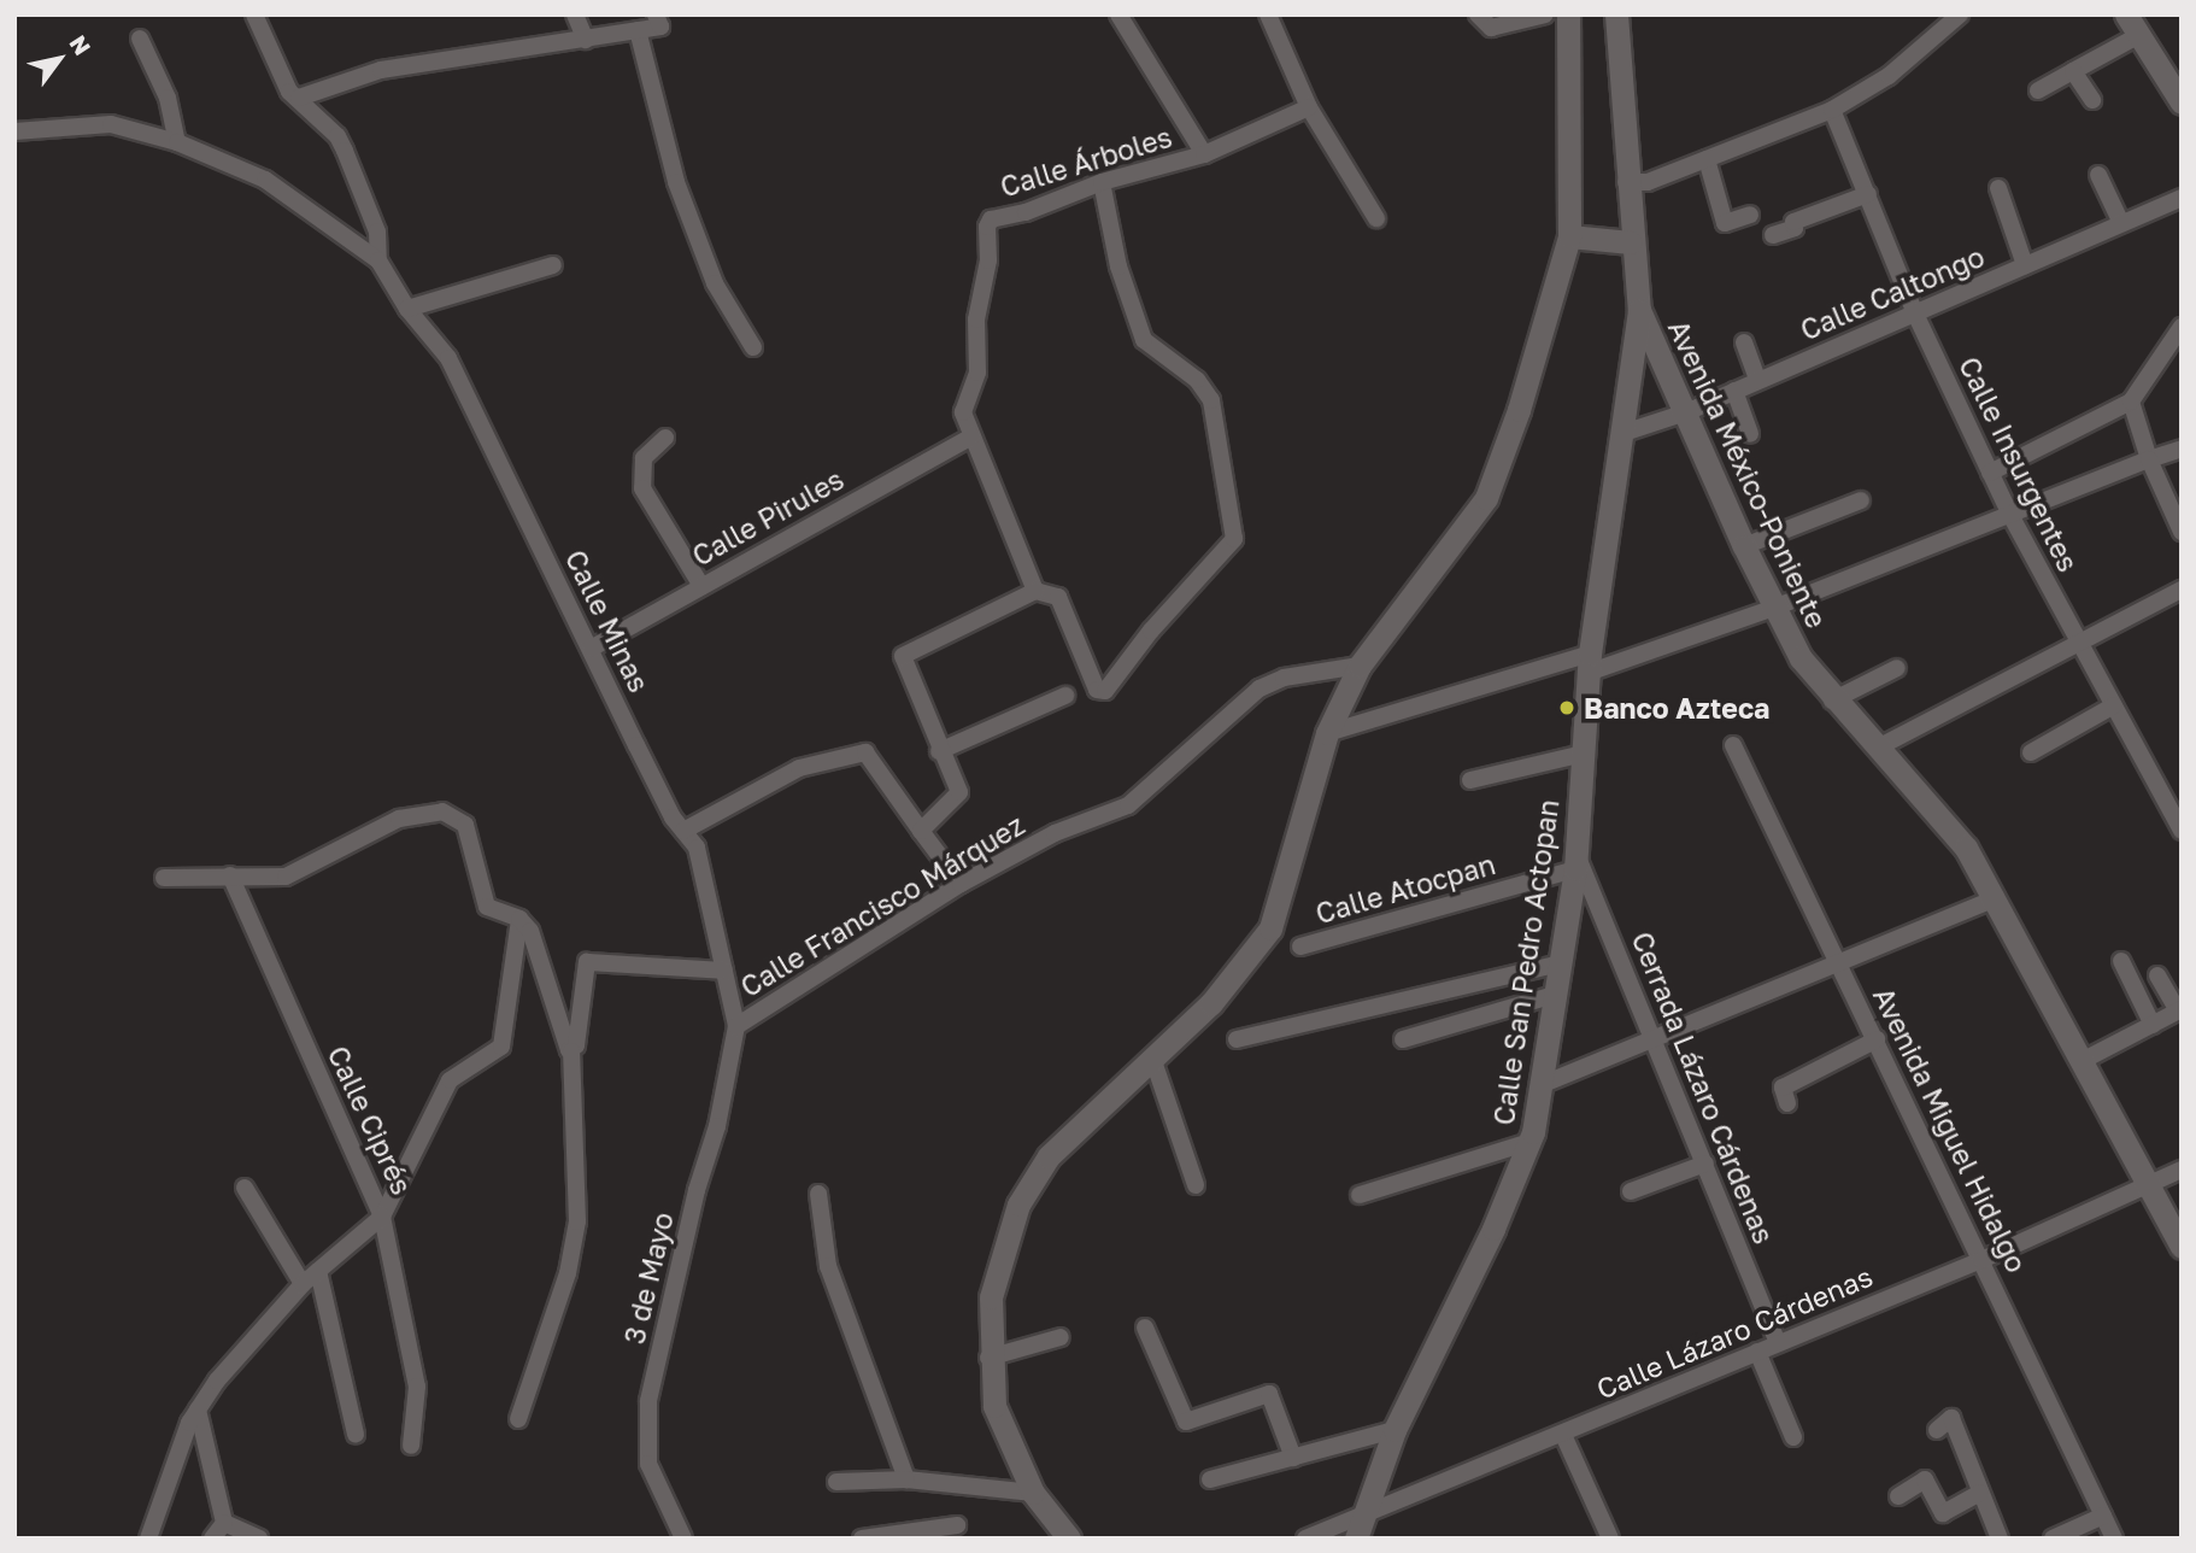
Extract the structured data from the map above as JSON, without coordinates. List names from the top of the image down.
{
  "streets": {
    "main road": ["Avenida México-Poniente", "Calle San Pedro Actopan"],
    "street": [
      "Calle Árboles",
      "Calle Caltongo",
      "Calle Insurgentes",
      "Calle Pirules",
      "Calle Minas",
      "Calle Atocpan",
      "Calle Francisco Márquez",
      "Cerrada Lázaro Cárdenas",
      "Calle Ciprés",
      "Avenida Miguel Hidalgo",
      "3 de Mayo",
      "Calle Lázaro Cárdenas"
    ]
  },
  "crossings": [
    ["Calle Árboles", "Calle Pirules"],
    ["Calle Caltongo", "Calle Insurgentes"],
    ["Calle Caltongo", "Avenida México-Poniente"],
    ["Calle Caltongo", "Calle San Pedro Actopan"],
    ["Avenida México-Poniente", "Calle San Pedro Actopan"],
    ["Avenida México-Poniente", "Calle Lázaro Cárdenas"],
    ["Calle Pirules", "Calle Minas"],
    ["Calle Minas", "Calle Francisco Márquez"],
    ["Calle Minas", "3 de Mayo"],
    ["Calle Atocpan", "Calle San Pedro Actopan"],
    ["Calle Atocpan", "Cerrada Lázaro Cárdenas"],
    ["Calle Francisco Márquez", "3 de Mayo"],
    ["Calle San Pedro Actopan", "Cerrada Lázaro Cárdenas"],
    ["Calle San Pedro Actopan", "Calle Lázaro Cárdenas"],
    ["Cerrada Lázaro Cárdenas", "Calle Lázaro Cárdenas"],
    ["Avenida Miguel Hidalgo", "Calle Lázaro Cárdenas"]
  ],
  "places": ["Banco Azteca"],
  "north": "top right"
}
